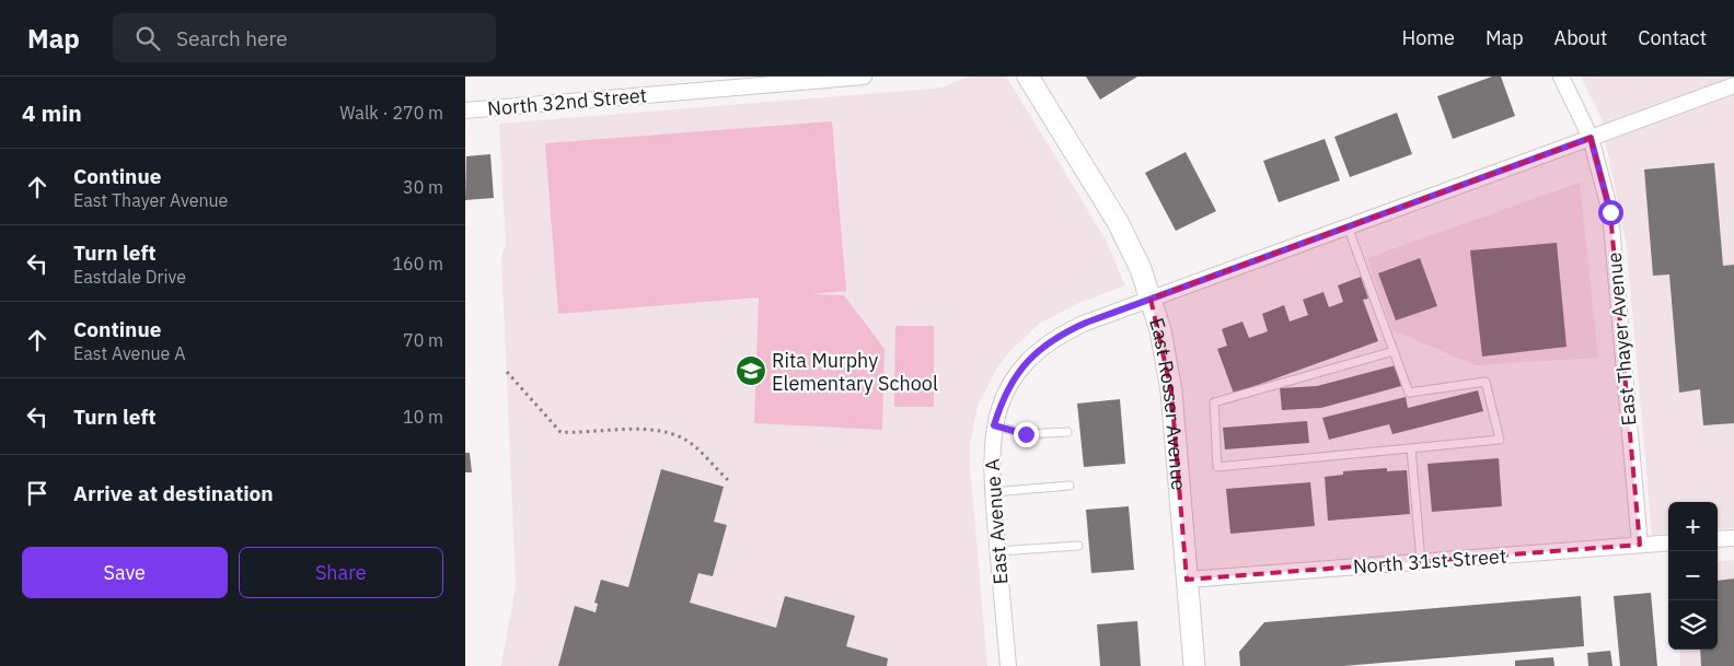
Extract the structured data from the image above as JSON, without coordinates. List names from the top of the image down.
{
  "streets": {
    "street": [
      "North 32nd Street",
      "East Thayer Avenue",
      "East Rosser Avenue",
      "East Avenue A",
      "North 31st Street"
    ]
  },
  "crossings": [
    ["East Thayer Avenue", "East Avenue A"],
    ["East Thayer Avenue", "North 31st Street"],
    ["East Rosser Avenue", "East Avenue A"],
    ["East Rosser Avenue", "North 31st Street"]
  ],
  "places": {
    "school or university": ["Rita Murphy Elementary School"]
  },
  "page": {
    "header": "Map",
    "search": "Search here",
    "nav": [
      "Home",
      "Map",
      "About",
      "Contact"
    ],
    "heading": ["4 min", "Walk · 270 m"],
    "list": [
      ["Continue", "East Thayer Avenue", "30 m"],
      ["Turn left", "Eastdale Drive", "160 m"],
      ["Continue", "East Avenue A", "70 m"],
      ["Turn left", "10 m"],
      "Arrive at destination"
    ],
    "map_buttons": ["+", "−"],
    "buttons": ["Save", "Share"]
  }
}
